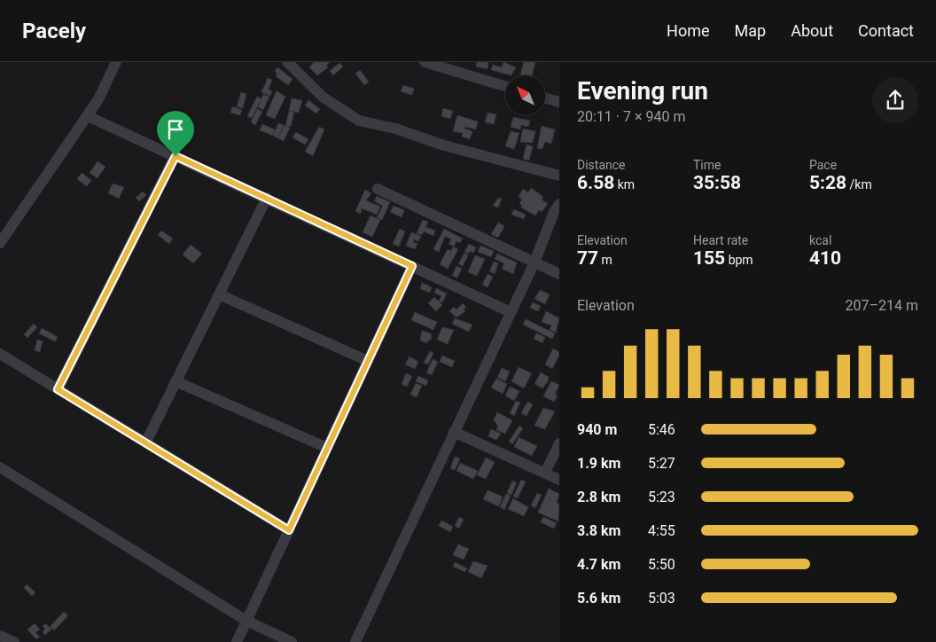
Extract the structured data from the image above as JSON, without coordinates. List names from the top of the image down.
{
  "north": "top left",
  "page": {
    "header": "Pacely",
    "nav": [
      "Home",
      "Map",
      "About",
      "Contact"
    ],
    "heading": ["Evening run", "20:11 · 7 × 940 m"],
    "stats": [
      ["Distance", "6.58 km"],
      ["Time", "35:58"],
      ["Pace", "5:28 /km"],
      ["Elevation", "77 m"],
      ["Heart rate", "155 bpm"],
      ["kcal", "410"]
    ],
    "chart": ["Elevation", "207–214 m"],
    "list": [
      {
        "name": "940 m",
        "note": "5:46"
      },
      {
        "name": "1.9 km",
        "note": "5:27"
      },
      {
        "name": "2.8 km",
        "note": "5:23"
      },
      {
        "name": "3.8 km",
        "note": "4:55"
      },
      {
        "name": "4.7 km",
        "note": "5:50"
      },
      {
        "name": "5.6 km",
        "note": "5:03"
      }
    ]
  }
}
